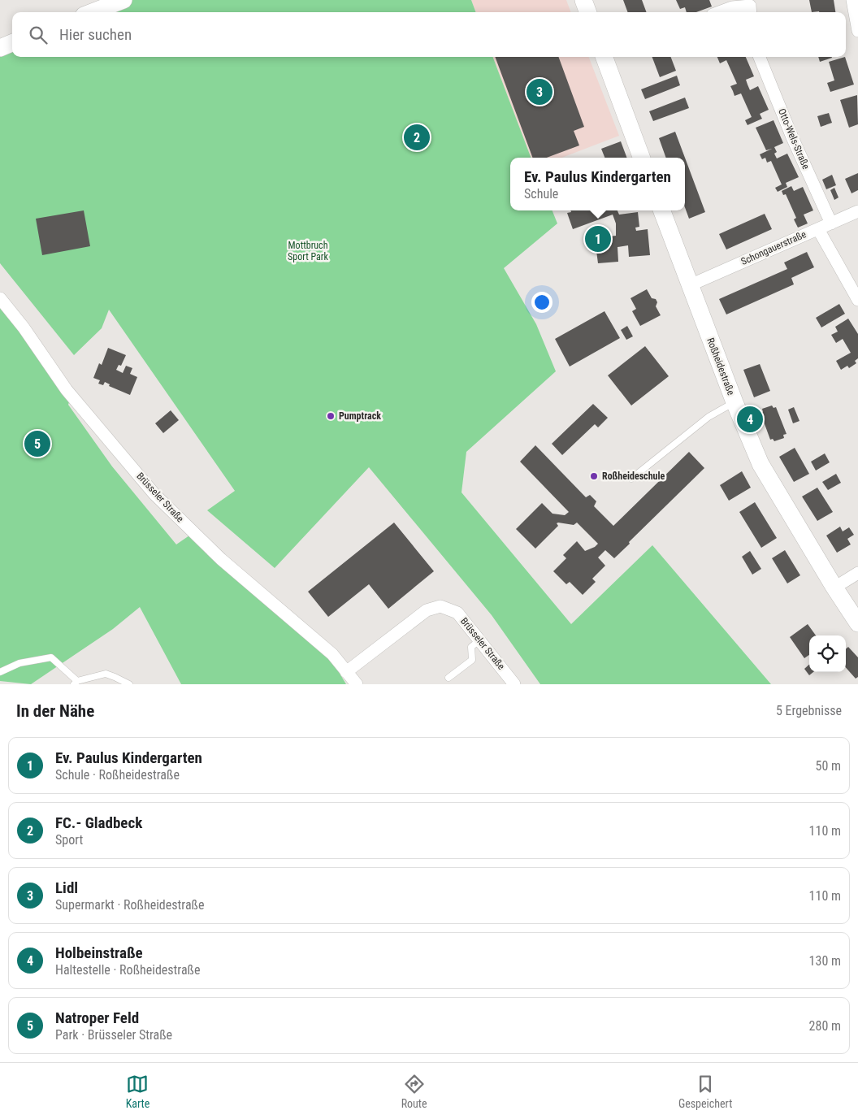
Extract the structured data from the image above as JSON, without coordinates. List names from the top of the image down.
{
  "streets": {
    "street": [
      "Otto-Wels-Straße",
      "Schongauerstraße",
      "Roßheidestraße",
      "Brüsseler Straße"
    ]
  },
  "crossings": [
    ["Otto-Wels-Straße", "Schongauerstraße"],
    ["Schongauerstraße", "Roßheidestraße"]
  ],
  "parks": ["Mottbruch Sport Park"],
  "places": ["Pumptrack", "Roßheideschule"],
  "page": {
    "search": "Hier suchen",
    "pins": [
      "3",
      "2",
      "1",
      "4",
      "5"
    ],
    "popup": ["Ev. Paulus Kindergarten", "Schule"],
    "heading": ["In der Nähe", "5 Ergebnisse"],
    "list": [
      {
        "mark": "1",
        "name": "Ev. Paulus Kindergarten",
        "note": "Schule · Roßheidestraße",
        "value": "50 m"
      },
      {
        "mark": "2",
        "name": "FC.- Gladbeck",
        "note": "Sport",
        "value": "110 m"
      },
      {
        "mark": "3",
        "name": "Lidl",
        "note": "Supermarkt · Roßheidestraße",
        "value": "110 m"
      },
      {
        "mark": "4",
        "name": "Holbeinstraße",
        "note": "Haltestelle · Roßheidestraße",
        "value": "130 m"
      },
      {
        "mark": "5",
        "name": "Natroper Feld",
        "note": "Park · Brüsseler Straße",
        "value": "280 m"
      }
    ],
    "nav": ["Karte", "Route", "Gespeichert"]
  }
}
